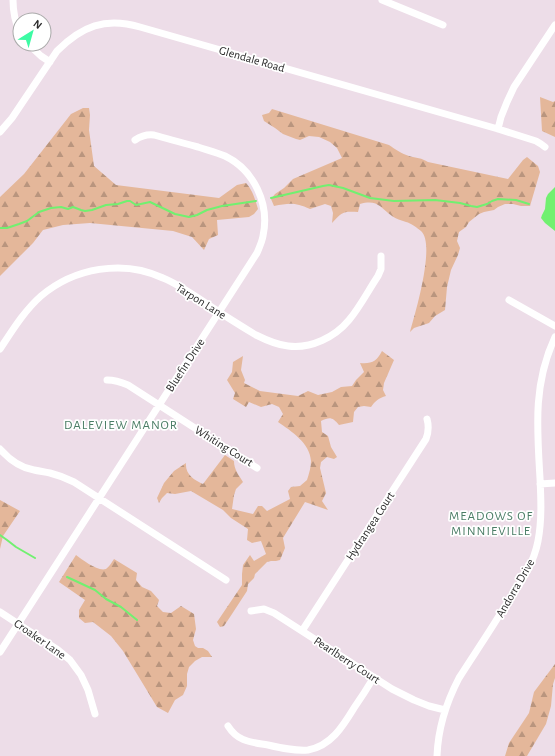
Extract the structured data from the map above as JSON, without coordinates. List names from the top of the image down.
{
  "streets": {
    "street": [
      "Glendale Road",
      "Tarpon Lane",
      "Bluefin Drive",
      "Whiting Court",
      "Hydrangea Court",
      "Andorra Drive",
      "Croaker Lane",
      "Pearlberry Court"
    ]
  },
  "crossings": [
    ["Tarpon Lane", "Bluefin Drive"],
    ["Bluefin Drive", "Whiting Court"],
    ["Bluefin Drive", "Croaker Lane"],
    ["Hydrangea Court", "Pearlberry Court"],
    ["Andorra Drive", "Pearlberry Court"]
  ],
  "districts": ["DALEVIEW MANOR", "MEADOWS OF MINNIEVILLE"],
  "north": "top right"
}
